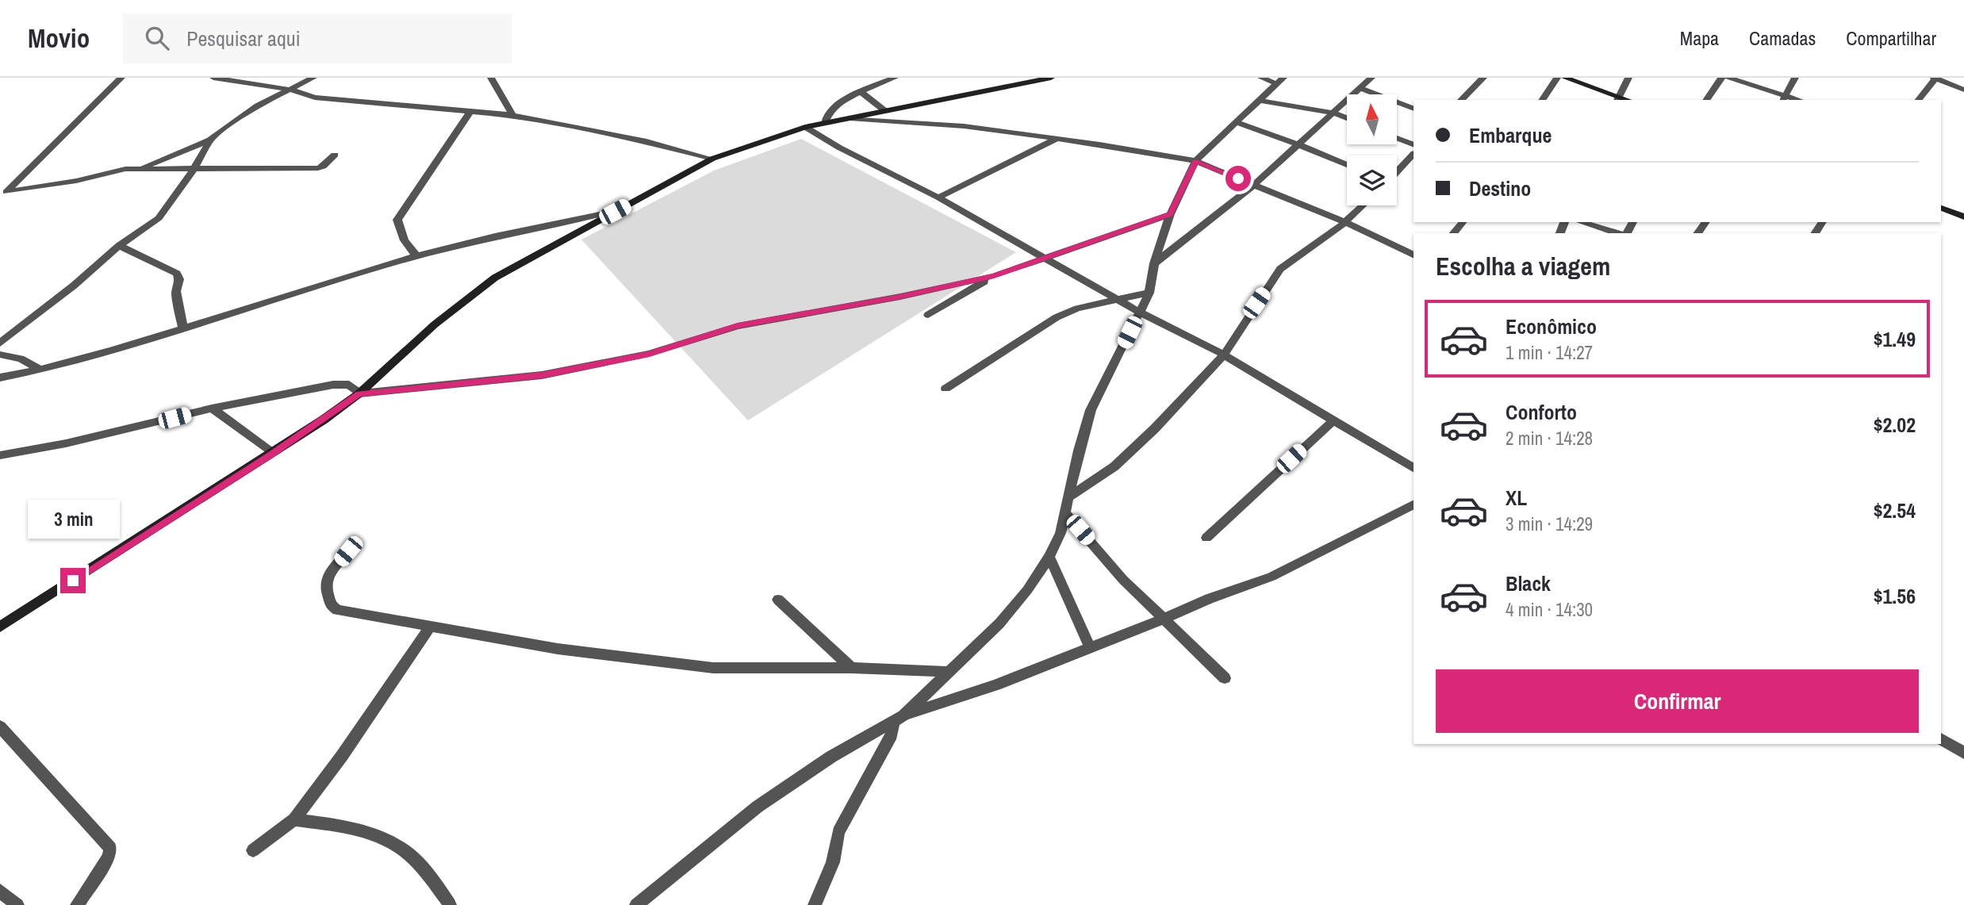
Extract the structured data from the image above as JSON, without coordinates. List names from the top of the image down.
{
  "north": "top",
  "page": {
    "header": "Movio",
    "search": "Pesquisar aqui",
    "nav": ["Mapa", "Camadas", "Compartilhar"],
    "banner": ["Embarque", "Destino"],
    "heading": "Escolha a viagem",
    "list": [
      {
        "name": "Econômico",
        "note": "1 min · 14:27",
        "value": "$1.49"
      },
      {
        "name": "Conforto",
        "note": "2 min · 14:28",
        "value": "$2.02"
      },
      {
        "name": "XL",
        "note": "3 min · 14:29",
        "value": "$2.54"
      },
      {
        "name": "Black",
        "note": "4 min · 14:30",
        "value": "$1.56"
      }
    ],
    "bubble": "3 min",
    "buttons": "Confirmar"
  }
}
